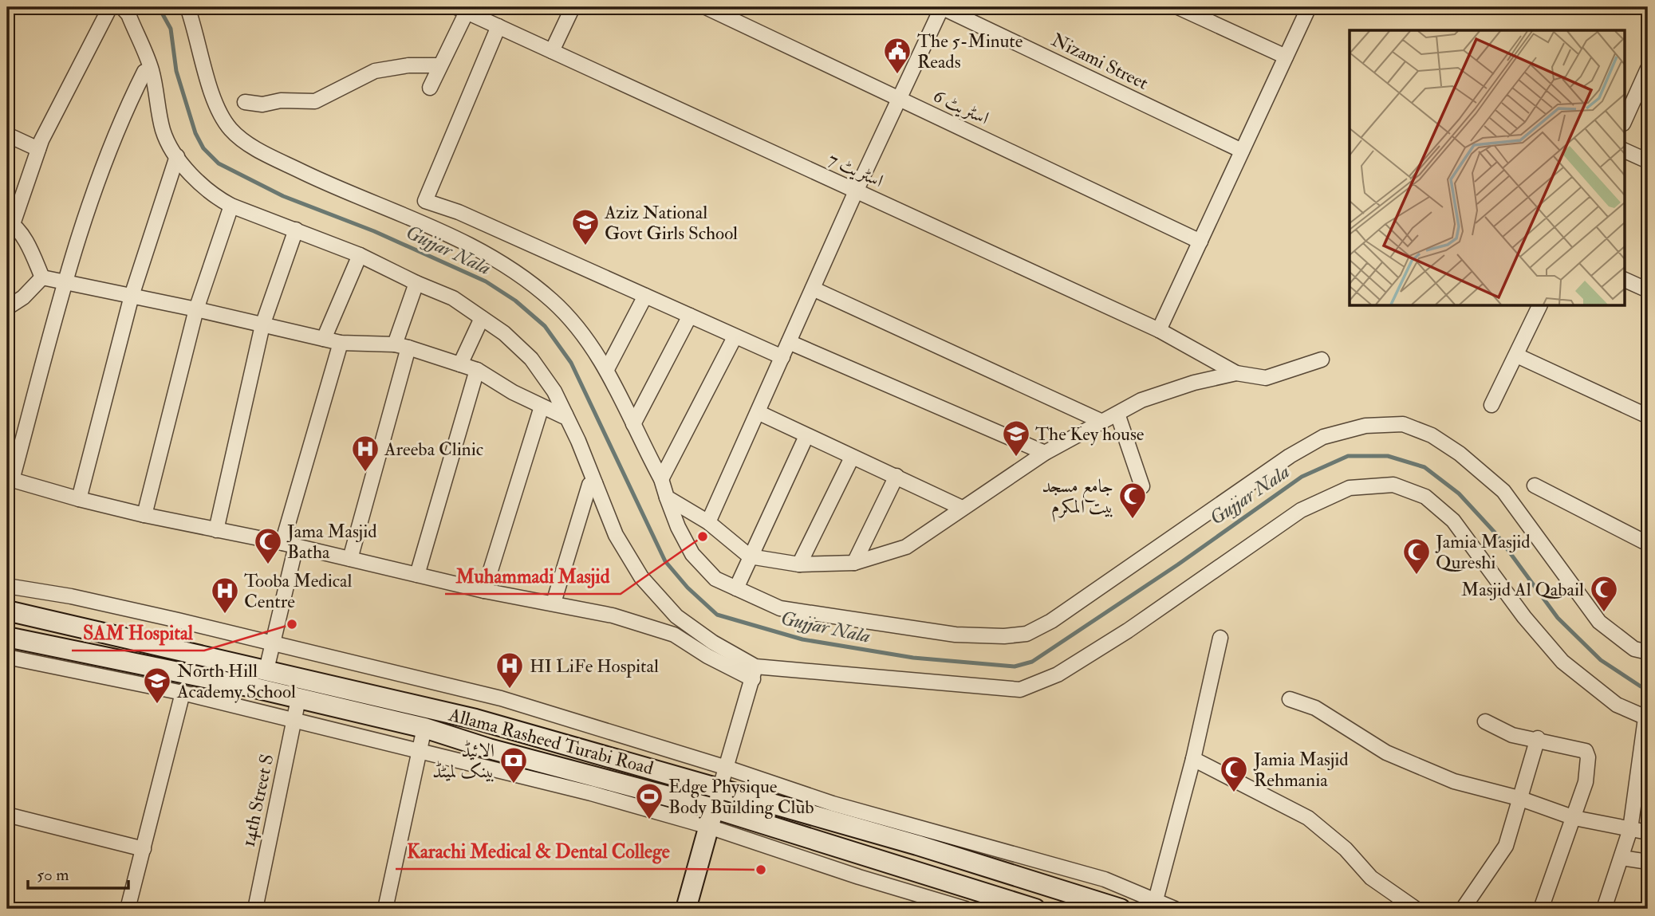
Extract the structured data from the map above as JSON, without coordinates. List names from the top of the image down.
{
  "streets": {
    "main road": ["Allama Rasheed Turabi Road"],
    "street": [
      "Nizami Street",
      "اسٹریٹ 6",
      "اسٹریٹ 7",
      "14th Street S"
    ]
  },
  "crossings": [
    ["Allama Rasheed Turabi Road", "14th Street S"]
  ],
  "water": ["Gujjar Nala"],
  "places": {
    "public building": ["The 5-Minute Reads"],
    "school or university": ["Aziz National Govt Girls School", "The Key house", "North Hill Academy School"],
    "hospital": ["Areeba Clinic", "Tooba Medical Centre", "HI LiFe Hospital"],
    "mosque": [
      "جامع مسجد بیت المکرم",
      "Jama Masjid Batha",
      "Jamia Masjid Qureshi",
      "Masjid Al Qabail",
      "Jamia Masjid Rehmania"
    ],
    "other": ["Muhammadi Masjid", "SAM Hospital", "Karachi Medical & Dental College"],
    "bank": ["الائیڈ بینک لمیٹڈ"],
    "sports": ["Edge Physique Body Building Club"]
  },
  "scale_bar": "50 m"
}
